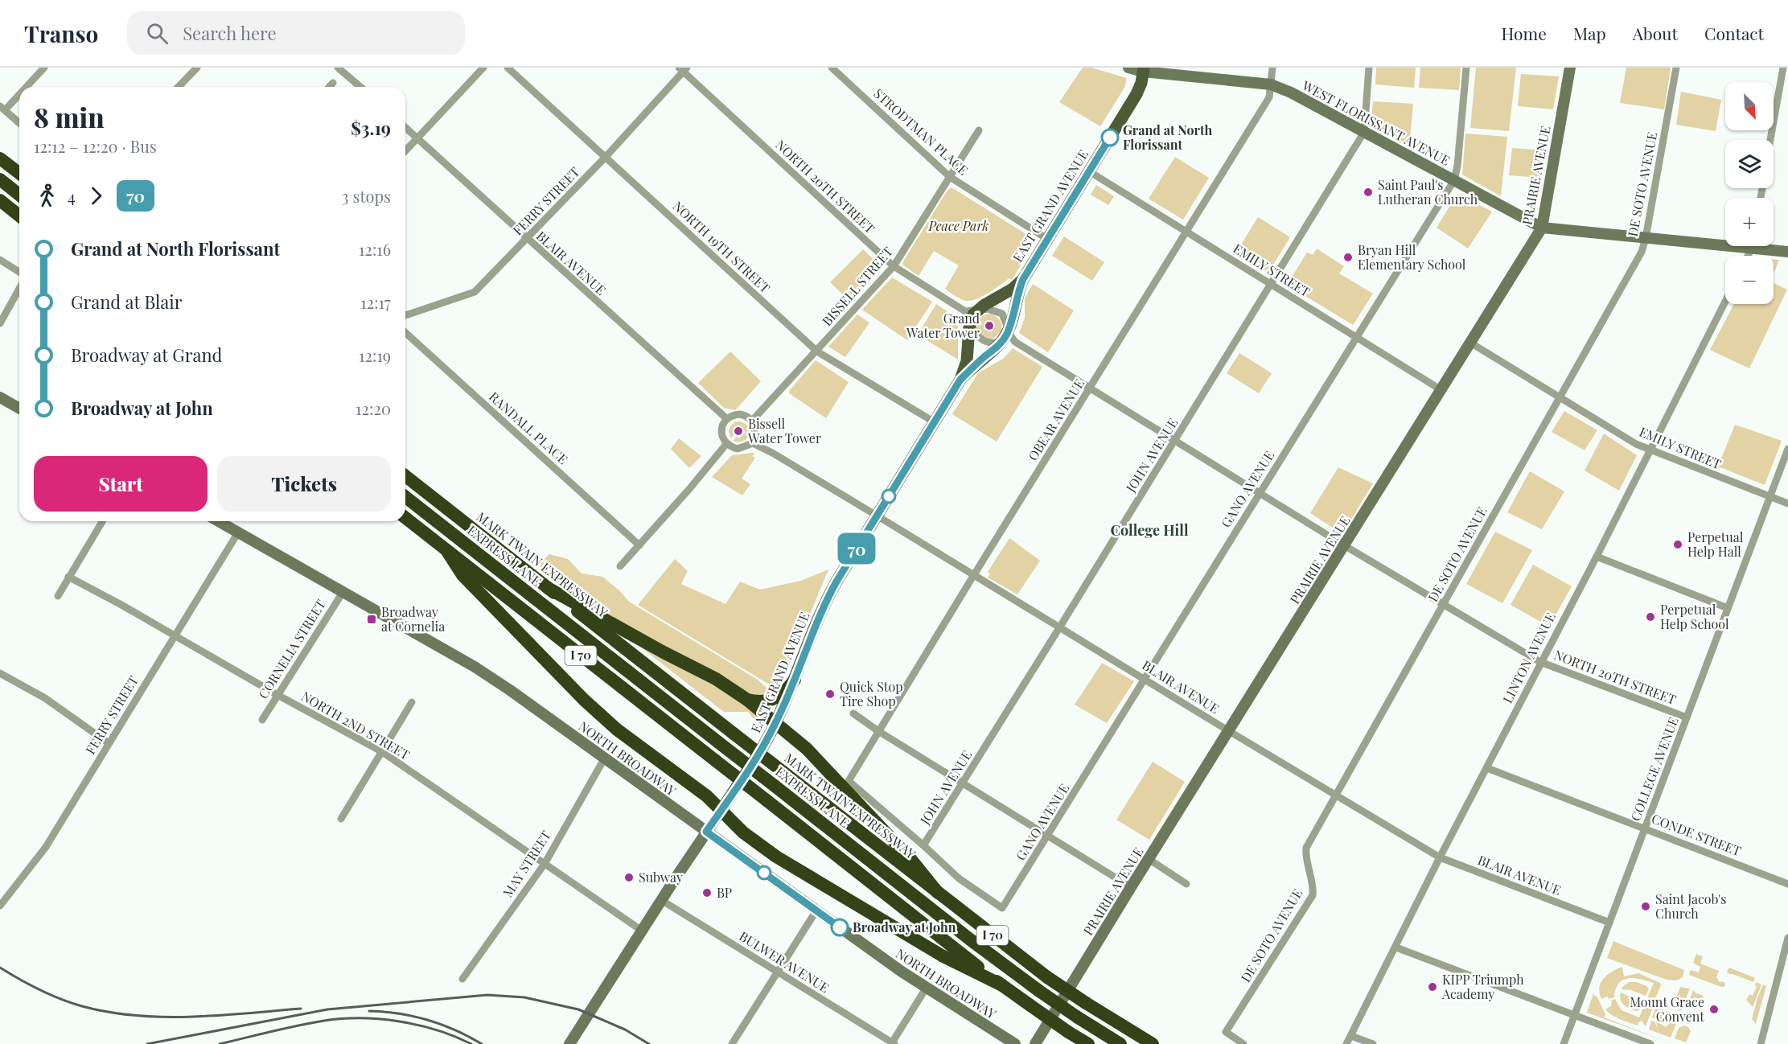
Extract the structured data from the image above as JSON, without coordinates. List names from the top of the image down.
{
  "streets": {
    "highway": ["EXPRESS LANE", "MARK TWAIN EXPRESSWAY", "I 70"],
    "main road": [
      "WEST FLORISSANT AVENUE",
      "PRAIRIE AVENUE",
      "EAST GRAND AVENUE",
      "NORTH BROADWAY"
    ],
    "street": [
      "STRODTMAN PLACE",
      "DE SOTO AVENUE",
      "NORTH 20TH STREET",
      "FERRY STREET",
      "NORTH 19TH STREET",
      "BLAIR AVENUE",
      "EMILY STREET",
      "BISSELL STREET",
      "OBEAR AVENUE",
      "RANDALL PLACE",
      "JOHN AVENUE",
      "GANO AVENUE",
      "CORNELIA STREET",
      "LINTON AVENUE",
      "NORTH 2ND STREET",
      "COLLEGE AVENUE",
      "CONDE STREET",
      "MAY STREET",
      "BULWER AVENUE"
    ]
  },
  "crossings": [
    ["WEST FLORISSANT AVENUE", "PRAIRIE AVENUE"],
    ["WEST FLORISSANT AVENUE", "DE SOTO AVENUE"],
    ["WEST FLORISSANT AVENUE", "EAST GRAND AVENUE"],
    ["WEST FLORISSANT AVENUE", "OBEAR AVENUE"],
    ["WEST FLORISSANT AVENUE", "JOHN AVENUE"],
    ["WEST FLORISSANT AVENUE", "GANO AVENUE"],
    ["STRODTMAN PLACE", "EAST GRAND AVENUE"],
    ["STRODTMAN PLACE", "BISSELL STREET"],
    ["PRAIRIE AVENUE", "NORTH 20TH STREET"],
    ["PRAIRIE AVENUE", "BLAIR AVENUE"],
    ["PRAIRIE AVENUE", "EMILY STREET"],
    ["DE SOTO AVENUE", "NORTH 20TH STREET"],
    ["DE SOTO AVENUE", "BLAIR AVENUE"],
    ["DE SOTO AVENUE", "EMILY STREET"],
    ["NORTH 20TH STREET", "FERRY STREET"],
    ["NORTH 20TH STREET", "EAST GRAND AVENUE"],
    ["NORTH 20TH STREET", "BISSELL STREET"],
    ["NORTH 20TH STREET", "OBEAR AVENUE"],
    ["NORTH 20TH STREET", "JOHN AVENUE"],
    ["NORTH 20TH STREET", "GANO AVENUE"],
    ["NORTH 20TH STREET", "LINTON AVENUE"],
    ["NORTH 20TH STREET", "COLLEGE AVENUE"],
    ["FERRY STREET", "NORTH 19TH STREET"],
    ["FERRY STREET", "BLAIR AVENUE"],
    ["FERRY STREET", "NORTH 2ND STREET"],
    ["FERRY STREET", "NORTH BROADWAY"],
    ["EAST GRAND AVENUE", "NORTH 19TH STREET"],
    ["EAST GRAND AVENUE", "BLAIR AVENUE"],
    ["EAST GRAND AVENUE", "EMILY STREET"],
    ["EAST GRAND AVENUE", "NORTH 2ND STREET"],
    ["EAST GRAND AVENUE", "NORTH BROADWAY"],
    ["EAST GRAND AVENUE", "BULWER AVENUE"],
    ["NORTH 19TH STREET", "BISSELL STREET"],
    ["BLAIR AVENUE", "BISSELL STREET"],
    ["BLAIR AVENUE", "OBEAR AVENUE"],
    ["BLAIR AVENUE", "JOHN AVENUE"],
    ["BLAIR AVENUE", "GANO AVENUE"],
    ["BLAIR AVENUE", "LINTON AVENUE"],
    ["BLAIR AVENUE", "COLLEGE AVENUE"],
    ["EMILY STREET", "OBEAR AVENUE"],
    ["EMILY STREET", "JOHN AVENUE"],
    ["EMILY STREET", "GANO AVENUE"],
    ["EMILY STREET", "LINTON AVENUE"],
    ["EMILY STREET", "COLLEGE AVENUE"],
    ["OBEAR AVENUE", "JOHN AVENUE"],
    ["OBEAR AVENUE", "GANO AVENUE"],
    ["JOHN AVENUE", "GANO AVENUE"],
    ["CORNELIA STREET", "NORTH 2ND STREET"],
    ["CORNELIA STREET", "NORTH BROADWAY"],
    ["LINTON AVENUE", "CONDE STREET"],
    ["NORTH 2ND STREET", "MAY STREET"],
    ["NORTH BROADWAY", "MAY STREET"],
    ["COLLEGE AVENUE", "CONDE STREET"]
  ],
  "districts": ["College Hill"],
  "parks": ["Peace Park"],
  "places": {
    "other": [
      "Grand at North Florissant",
      "Saint Paul's Lutheran Church",
      "Bryan Hill Elementary School",
      "Grand Water Tower",
      "Bissell Water Tower",
      "Perpetual Help Hall",
      "Perpetual Help School",
      "Quick Stop Tire Shop",
      "Subway",
      "BP",
      "Saint Jacob's Church",
      "Broadway at John",
      "KIPP Triumph Academy",
      "Mount Grace Convent"
    ],
    "transit": ["Broadway at Cornelia"]
  },
  "lines": ["bus line 70"],
  "north": "bottom right",
  "page": {
    "header": "Transo",
    "search": "Search here",
    "nav": [
      "Home",
      "Map",
      "About",
      "Contact"
    ],
    "on_map": "70",
    "map_buttons": ["+", "−"],
    "heading": ["8 min", "12:12 – 12:20 · Bus", "$3.19"],
    "legs": ["4", "70", "3 stops"],
    "list": [
      {
        "name": "Grand at North Florissant",
        "value": "12:16"
      },
      {
        "name": "Grand at Blair",
        "value": "12:17"
      },
      {
        "name": "Broadway at Grand",
        "value": "12:19"
      },
      {
        "name": "Broadway at John",
        "value": "12:20"
      }
    ],
    "buttons": ["Start", "Tickets"]
  }
}
